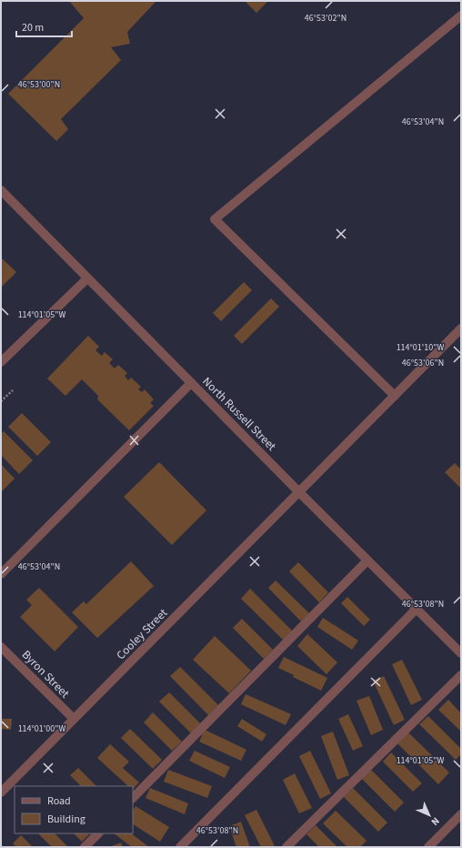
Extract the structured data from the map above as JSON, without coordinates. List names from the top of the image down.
{
  "streets": {
    "street": ["North Russell Street", "Cooley Street", "Byron Street"]
  },
  "crossings": [
    ["North Russell Street", "Cooley Street"],
    ["Cooley Street", "Byron Street"]
  ],
  "legend": ["Road", "Building"],
  "scale_bar": "20 m",
  "north": "bottom right",
  "coordinates": [
    "46°53'02\"N",
    "46°53'00\"N",
    "46°53'04\"N",
    "114°01'05\"W",
    "114°01'10\"W",
    "46°53'06\"N",
    "46°53'08\"N",
    "114°01'00\"W"
  ]
}
